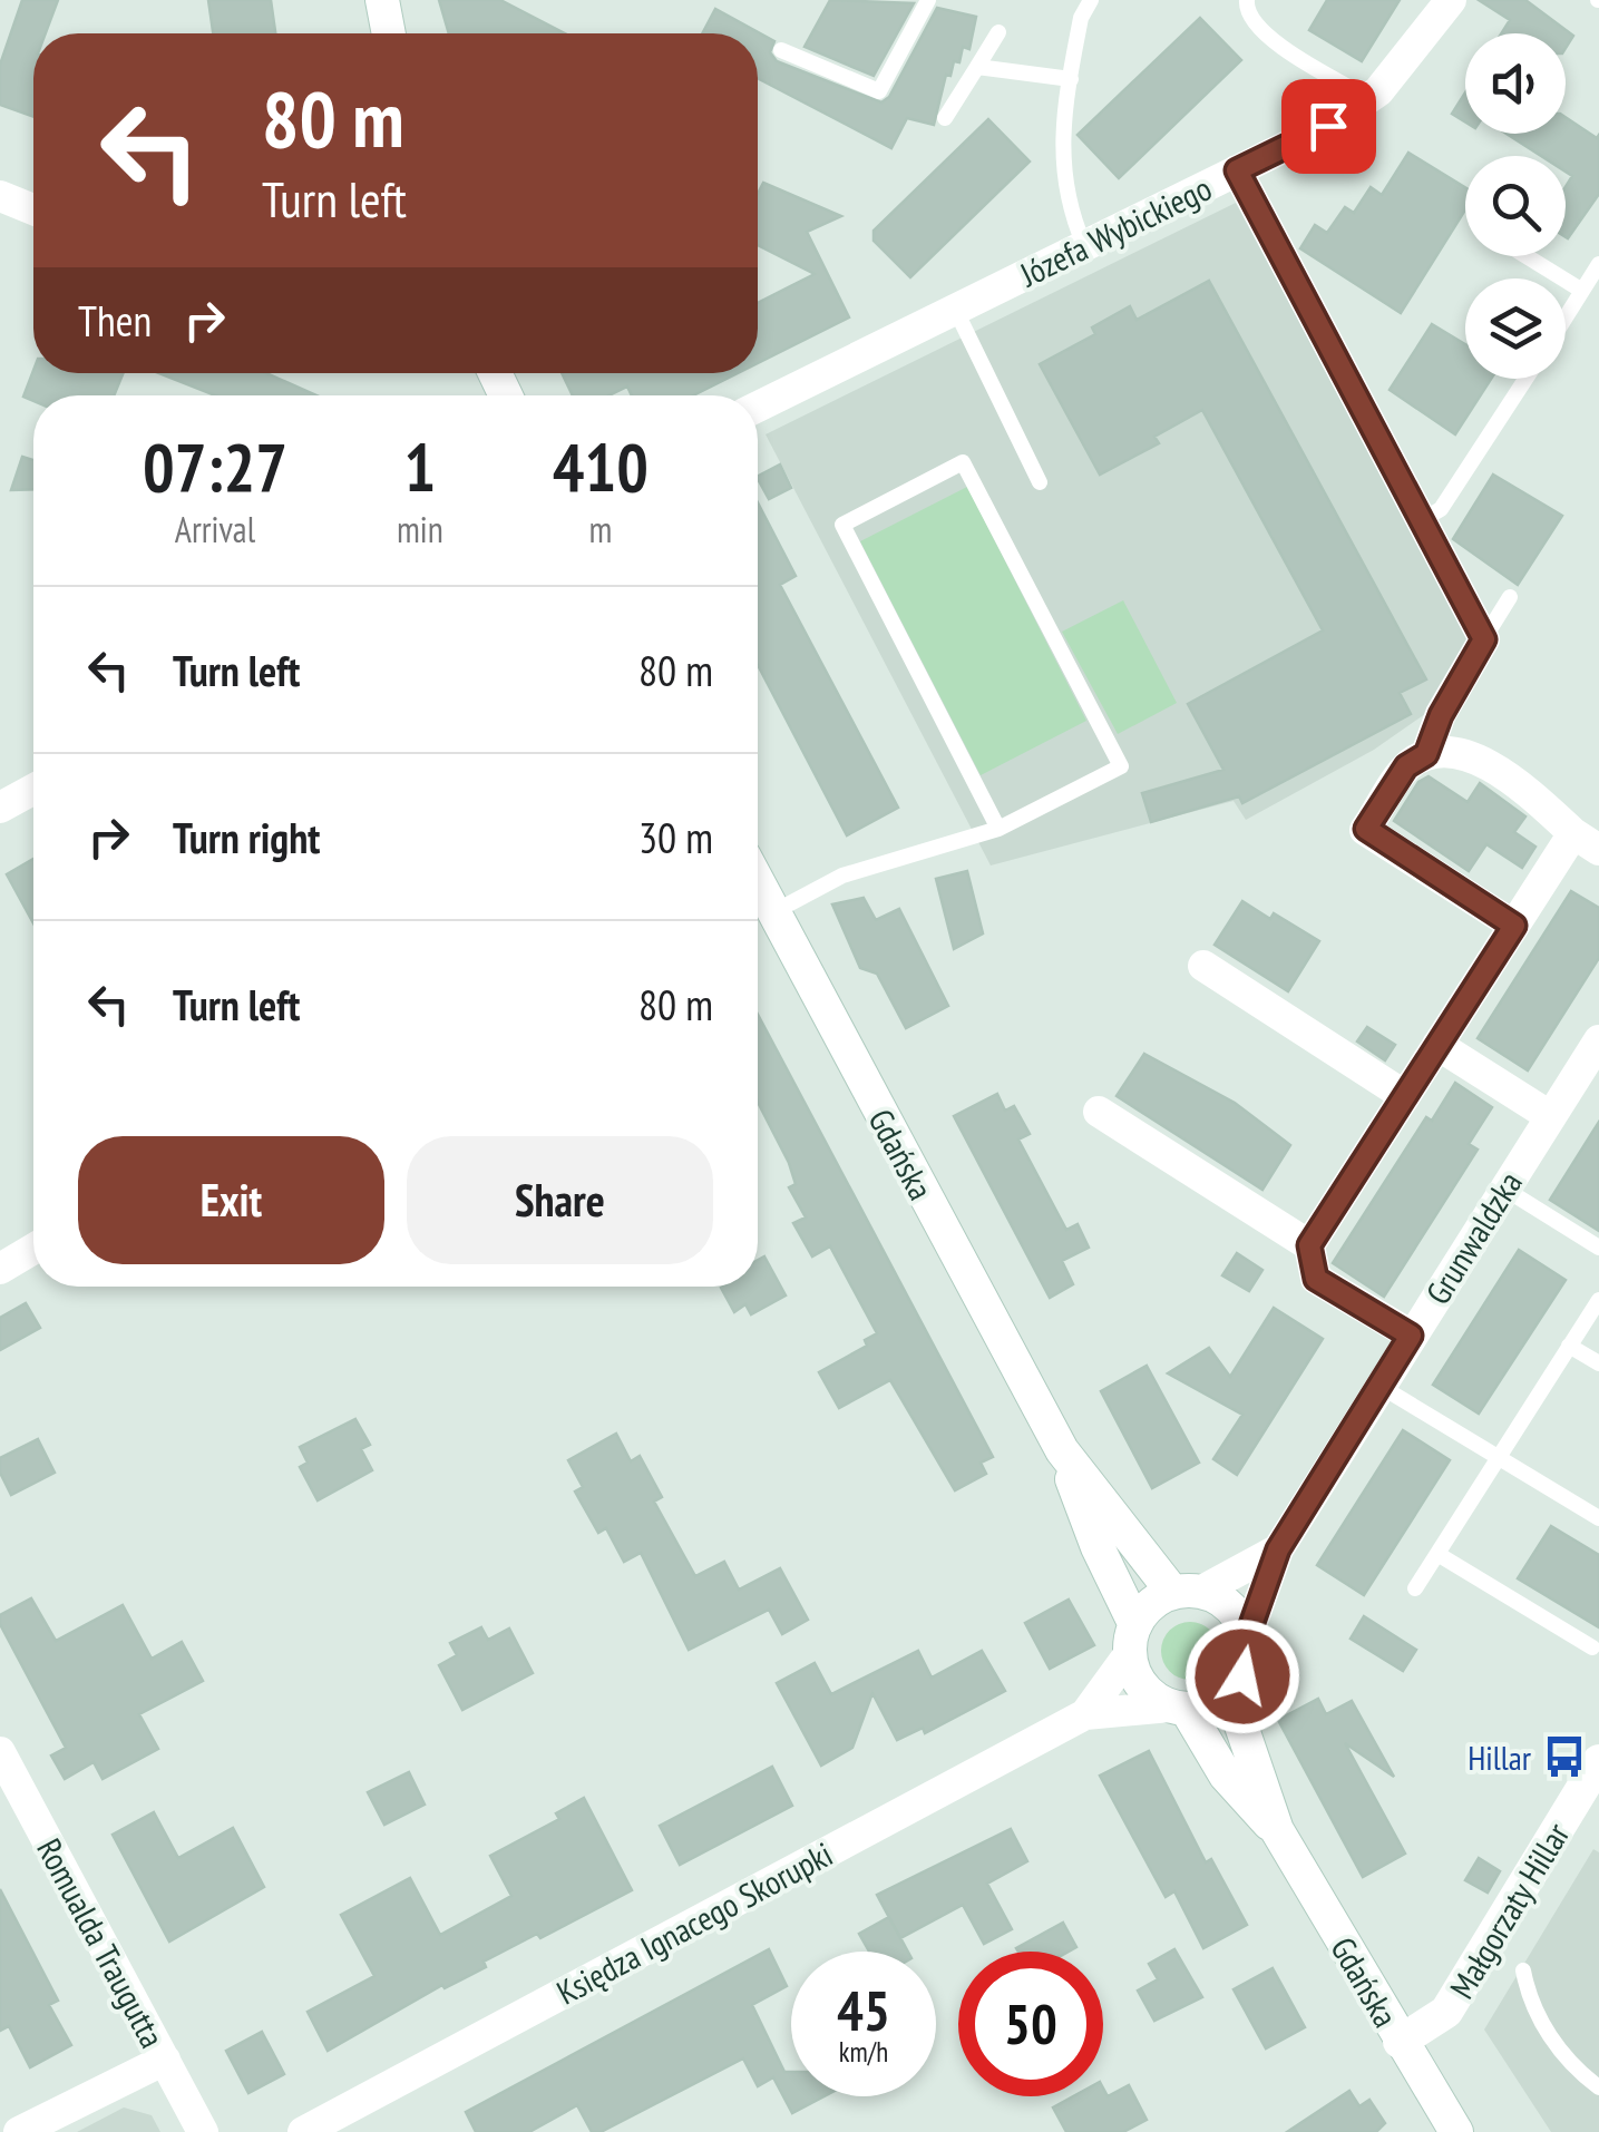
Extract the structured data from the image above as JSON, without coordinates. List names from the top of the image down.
{
  "streets": {
    "main road": ["Gdańska", "Małgorzaty Hillar"],
    "street": [
      "Józefa Wybickiego",
      "Grunwaldzka",
      "Księdza Ignacego Skorupki",
      "Romualda Traugutta"
    ]
  },
  "crossings": [
    ["Gdańska", "Grunwaldzka"],
    ["Gdańska", "Małgorzaty Hillar"],
    ["Gdańska", "Księdza Ignacego Skorupki"],
    ["Grunwaldzka", "Księdza Ignacego Skorupki"]
  ],
  "places": {
    "bus stop": ["Hillar"]
  },
  "page": {
    "turn": ["80 m", "Turn left"],
    "then": "Then",
    "eta": [
      "07:27",
      "Arrival",
      "1",
      "min",
      "410",
      "m"
    ],
    "list": [
      {
        "name": "Turn left",
        "value": "80 m"
      },
      {
        "name": "Turn right",
        "value": "30 m"
      },
      {
        "name": "Turn left",
        "value": "80 m"
      }
    ],
    "buttons": ["Exit", "Share"],
    "speed": "45 km/h",
    "limit": "50"
  }
}
